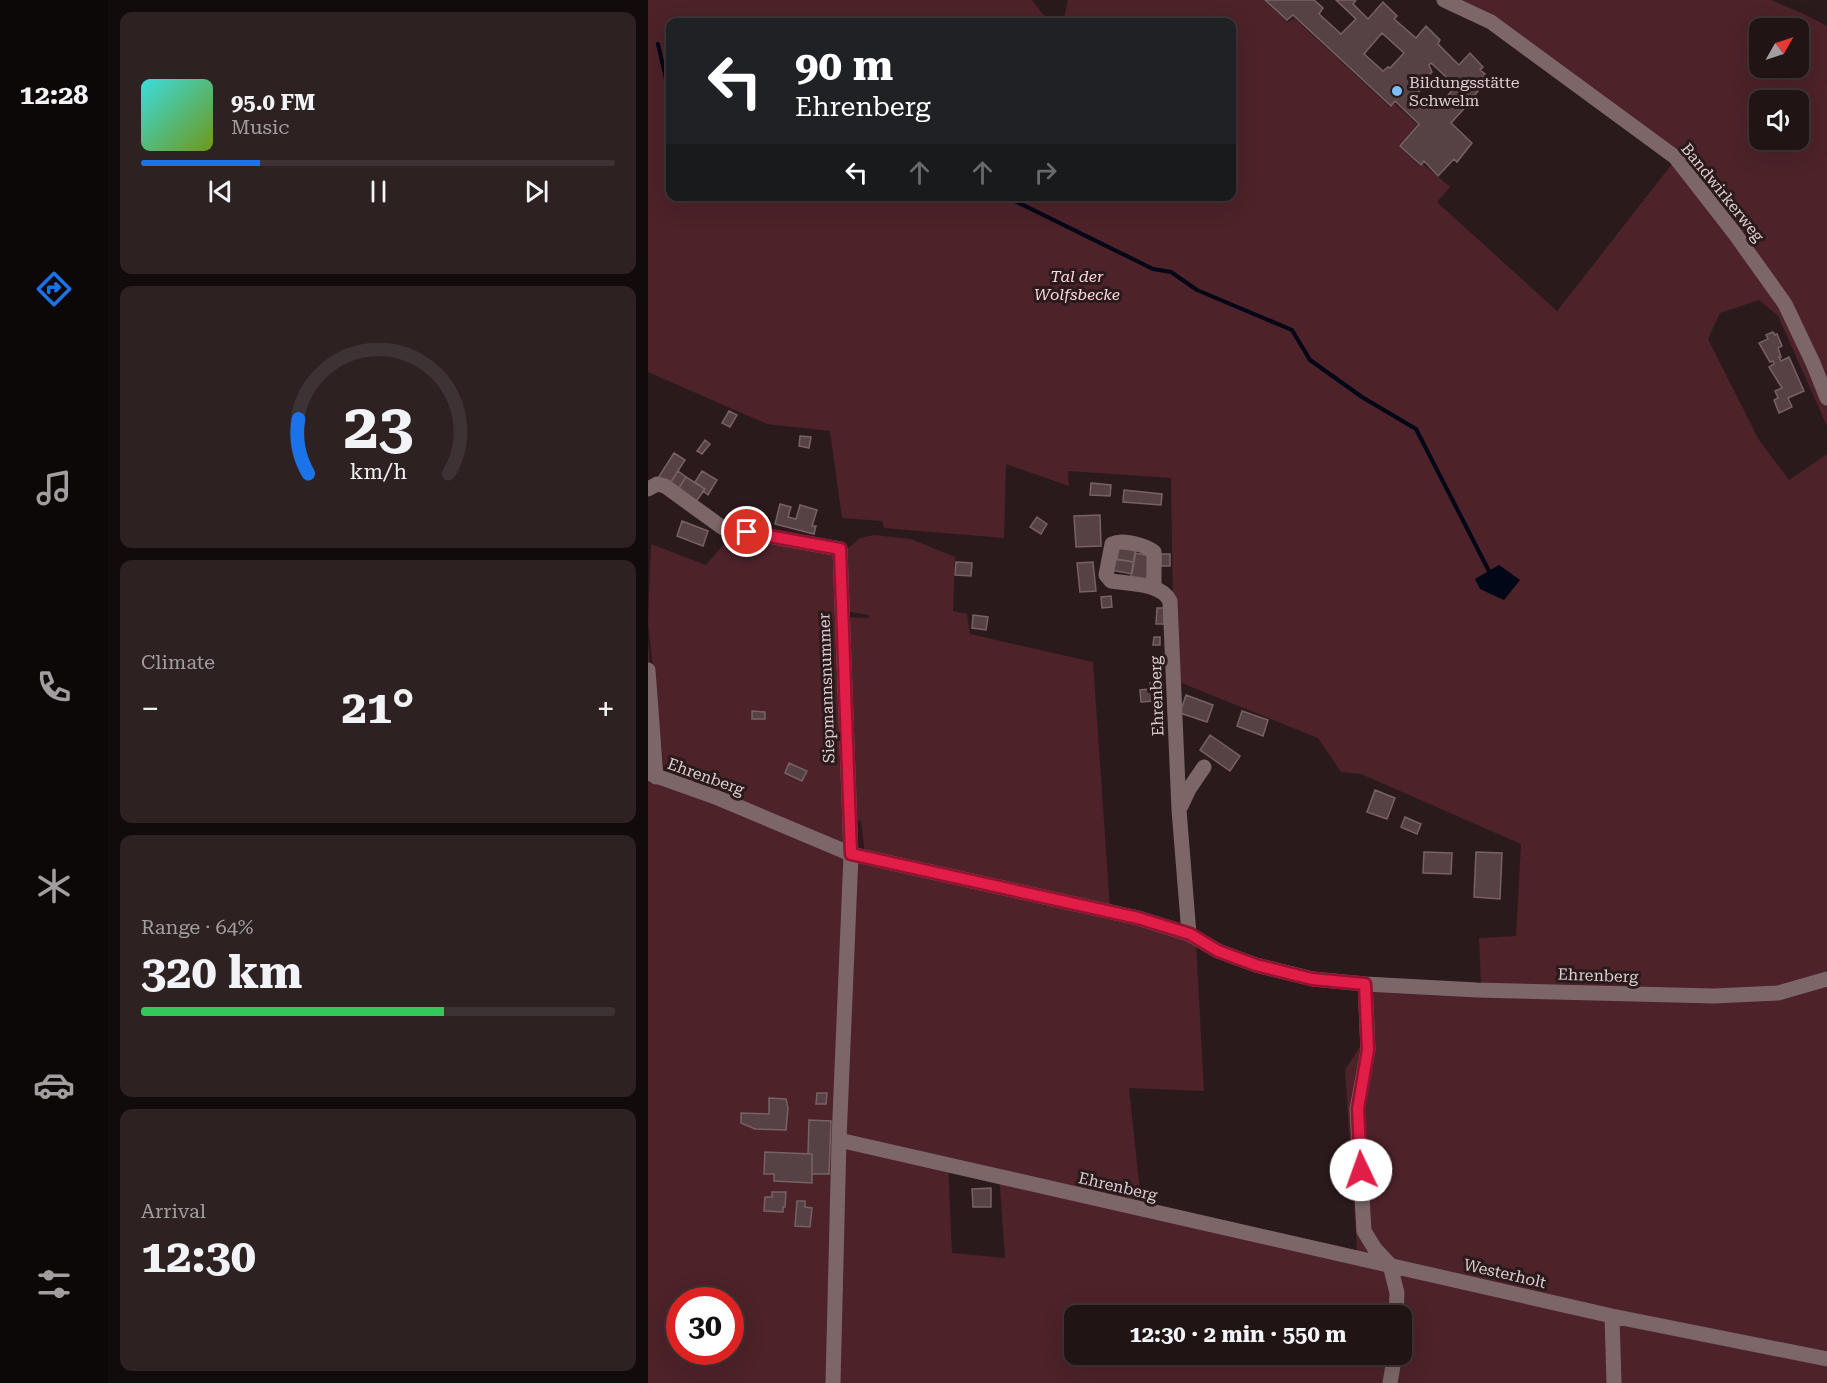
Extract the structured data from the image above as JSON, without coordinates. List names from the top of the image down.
{
  "streets": {
    "street": [
      "Bandwirkerweg",
      "Siepmannsnummer",
      "Ehrenberg",
      "Westerholt"
    ]
  },
  "crossings": [
    ["Siepmannsnummer", "Ehrenberg"],
    ["Ehrenberg", "Westerholt"]
  ],
  "parks": ["Tal der Wolfsbecke"],
  "places": ["Bildungsstätte Schwelm"],
  "north": "top right",
  "page": {
    "tabs": "12:28",
    "turn": ["90 m", "Ehrenberg"],
    "song": ["95.0 FM", "Music"],
    "tile": [
      "Climate",
      ["Range · 64%", "320 km"],
      ["Arrival", "12:30"]
    ],
    "heat": ["−", "21°", "+"],
    "limit": "30",
    "trip": "12:30 · 2 min · 550 m",
    "gauge": ["23", "km/h"]
  }
}
